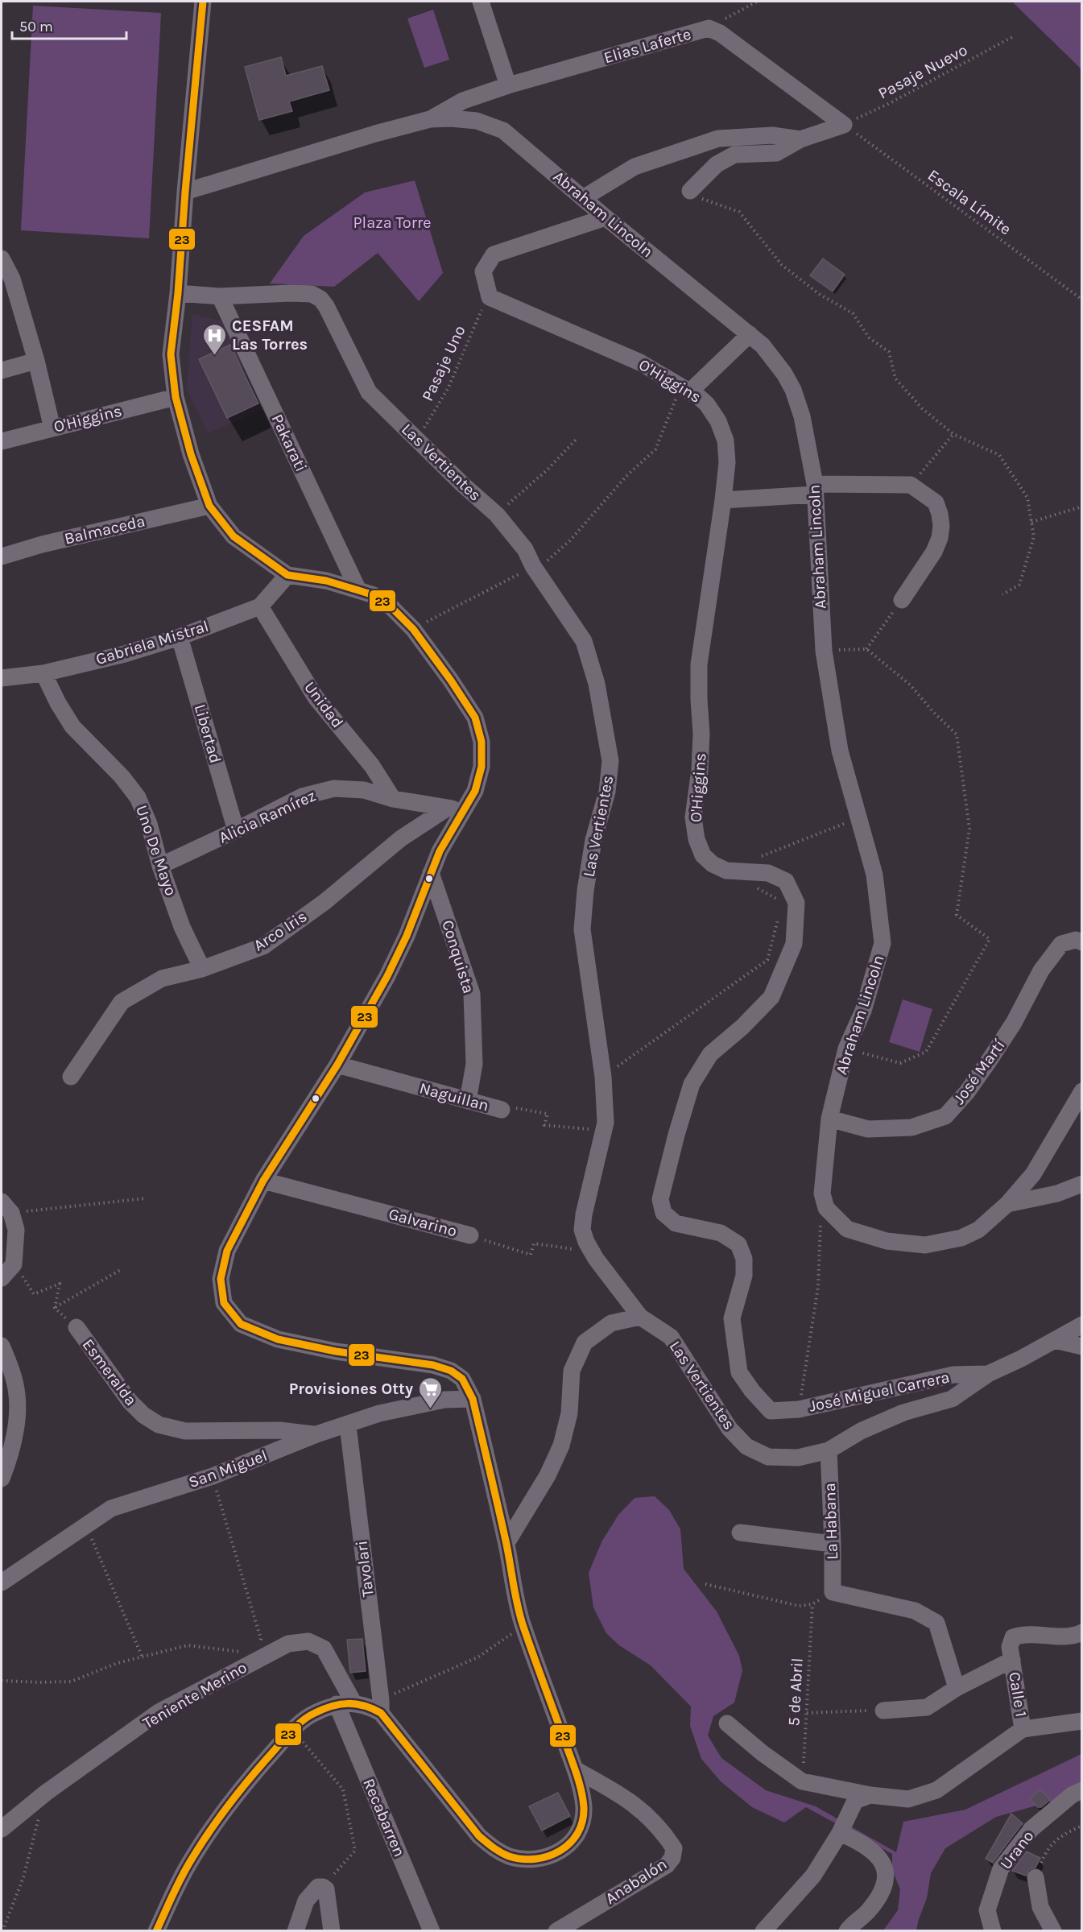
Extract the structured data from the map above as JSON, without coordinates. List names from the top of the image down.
{
  "streets": {
    "street": [
      "Elias Laferte",
      "Abraham Lincoln",
      "O'Higgins",
      "Pakarati",
      "Las Vertientes",
      "Balmaceda",
      "Gabriela Mistral",
      "Unidad",
      "Libertad",
      "Alicia Ramírez",
      "Uno De Mayo",
      "Arco Iris",
      "Conquista",
      "José Martí",
      "Naguillan",
      "Galvarino",
      "Esmeralda",
      "José Miguel Carrera",
      "San Miguel",
      "La Habana",
      "Tavolari",
      "Calle 1",
      "Teniente Merino",
      "Recabarren",
      "Urano",
      "Anabalón"
    ],
    "path": [
      "Pasaje Nuevo",
      "Escala Límite",
      "Pasaje Uno",
      "5 de Abril"
    ]
  },
  "crossings": [
    ["Elias Laferte", "Pasaje Nuevo"],
    ["Elias Laferte", "Escala Límite"],
    ["Elias Laferte", "Abraham Lincoln"],
    ["Pasaje Nuevo", "Escala Límite"],
    ["Abraham Lincoln", "José Martí"],
    ["Pasaje Uno", "O'Higgins"],
    ["Pasaje Uno", "Las Vertientes"],
    ["O'Higgins", "José Miguel Carrera"],
    ["Pakarati", "Las Vertientes"],
    ["Las Vertientes", "Naguillan"],
    ["Las Vertientes", "José Miguel Carrera"],
    ["Las Vertientes", "La Habana"],
    ["Gabriela Mistral", "Unidad"],
    ["Gabriela Mistral", "Libertad"],
    ["Gabriela Mistral", "Uno De Mayo"],
    ["Unidad", "Alicia Ramírez"],
    ["Libertad", "Alicia Ramírez"],
    ["Alicia Ramírez", "Uno De Mayo"],
    ["Alicia Ramírez", "Arco Iris"],
    ["Uno De Mayo", "Arco Iris"],
    ["Conquista", "Naguillan"],
    ["Esmeralda", "San Miguel"],
    ["José Miguel Carrera", "La Habana"],
    ["San Miguel", "Tavolari"]
  ],
  "parks": ["Plaza Torre"],
  "places": {
    "hospital": ["CESFAM Las Torres"],
    "supermarket": ["Provisiones Otty"]
  },
  "lines": ["transit line 23"],
  "scale_bar": "50 m"
}
